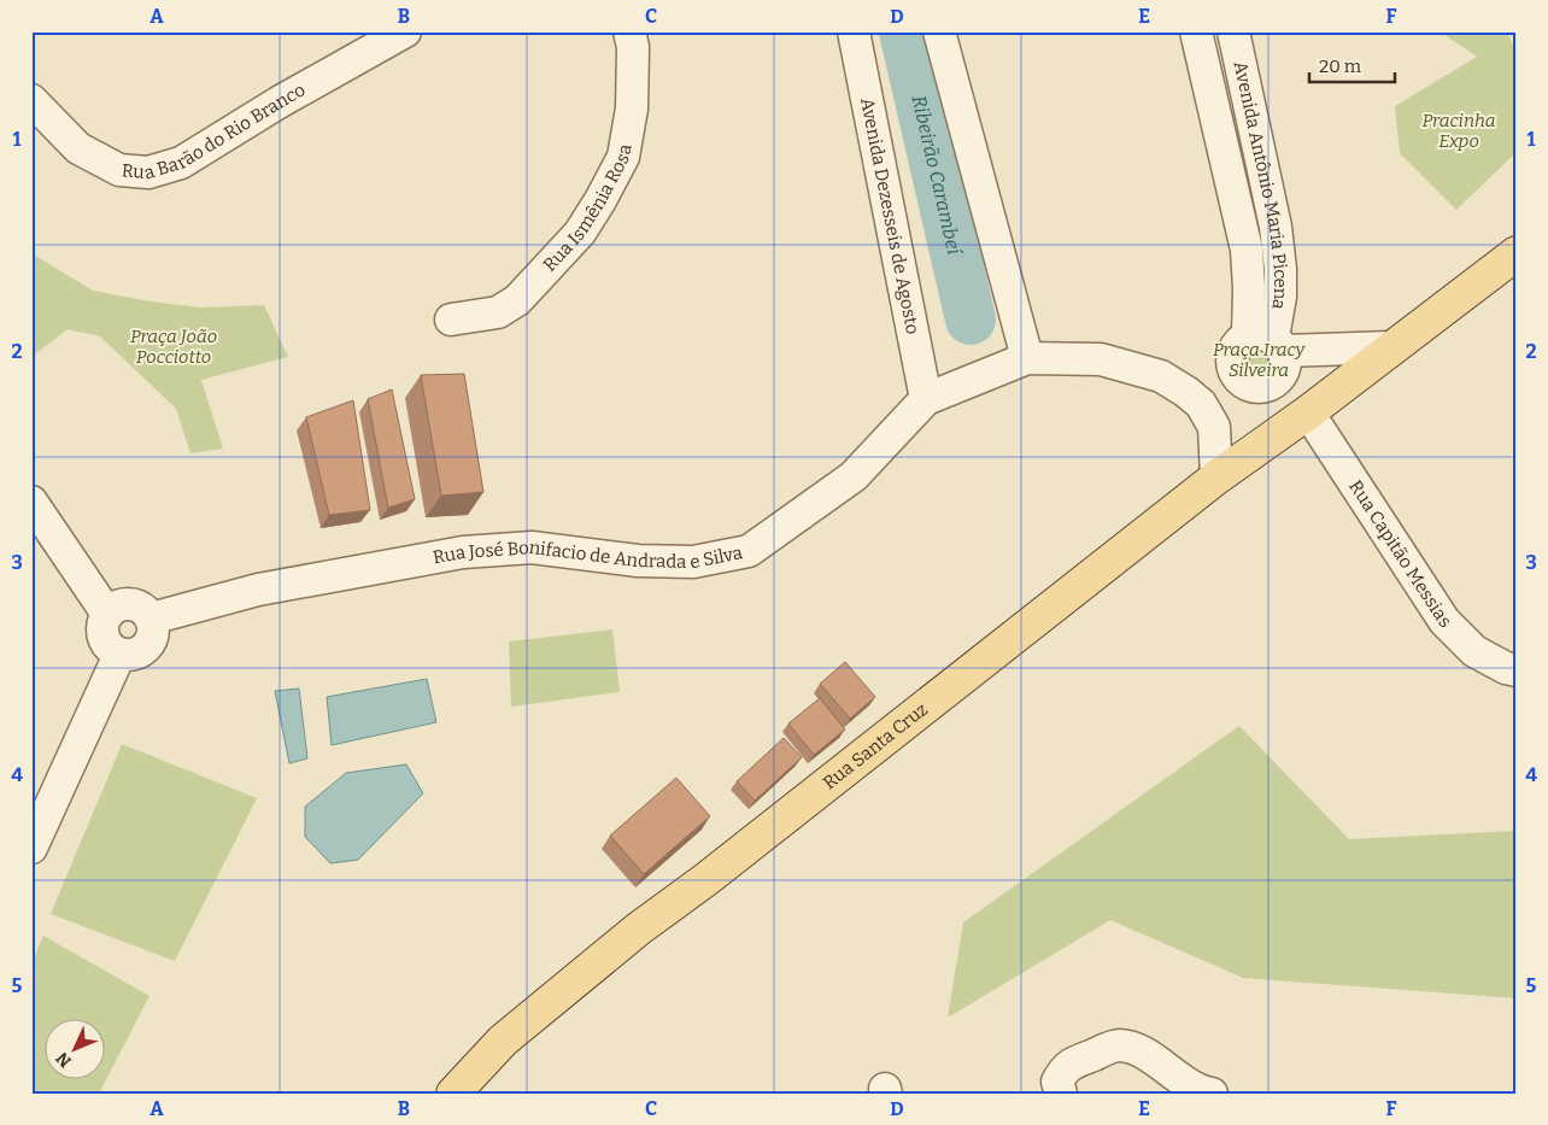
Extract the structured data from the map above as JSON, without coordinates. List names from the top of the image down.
{
  "streets": {
    "main road": ["Rua Santa Cruz"],
    "street": [
      "Rua Barão do Rio Branco",
      "Avenida Antônio Maria Picena",
      "Rua Ismênia Rosa",
      "Avenida Dezesseis de Agosto",
      "Rua Capitão Messias",
      "Rua José Bonifacio de Andrada e Silva"
    ]
  },
  "crossings": [
    ["Avenida Dezesseis de Agosto", "Rua José Bonifacio de Andrada e Silva"],
    ["Rua Capitão Messias", "Rua Santa Cruz"],
    ["Rua José Bonifacio de Andrada e Silva", "Rua Santa Cruz"]
  ],
  "water": ["Ribeirão Carambeí"],
  "parks": ["Pracinha Expo", "Praça João Pocciotto", "Praça Iracy Silveira"],
  "scale_bar": "20 m",
  "north": "bottom left",
  "grid": {
    "columns": [
      "A",
      "B",
      "C",
      "D",
      "E",
      "F"
    ],
    "rows": [
      "1",
      "2",
      "3",
      "4",
      "5"
    ]
  }
}
